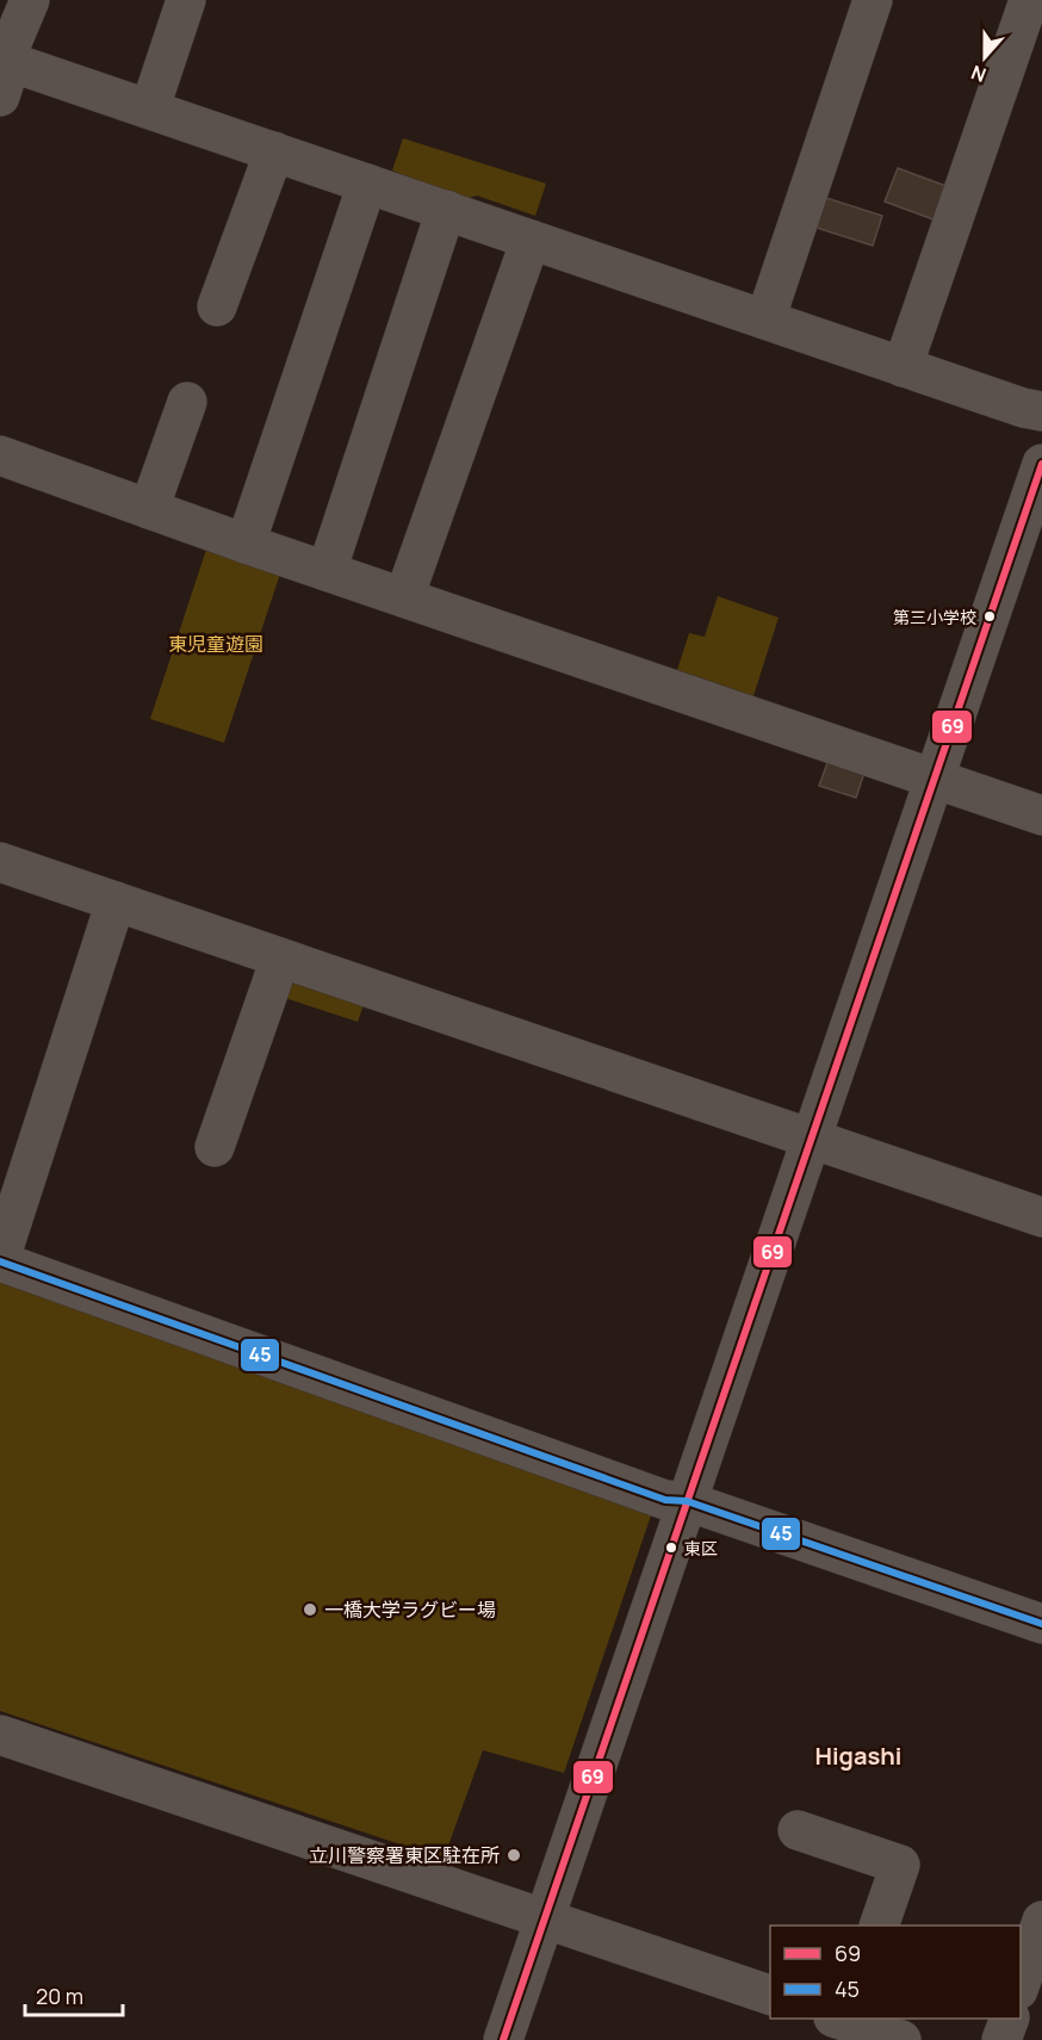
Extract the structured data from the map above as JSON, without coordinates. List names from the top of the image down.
{
  "districts": ["Higashi"],
  "parks": ["東児童遊園"],
  "places": [
    "第三小学校",
    "東区",
    "一橋大学ラグビー場",
    "立川警察署東区駐在所"
  ],
  "lines": ["transit line 69", "transit line 45"],
  "legend": ["69", "45"],
  "scale_bar": "20 m",
  "north": "bottom"
}
